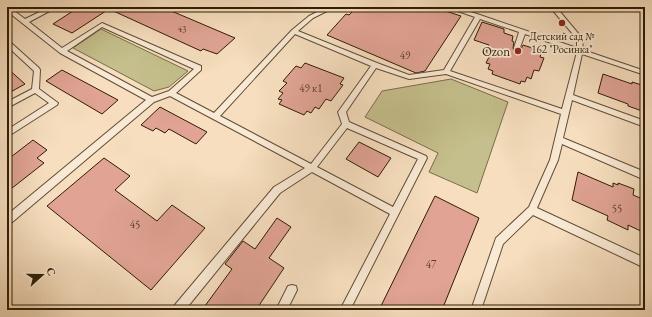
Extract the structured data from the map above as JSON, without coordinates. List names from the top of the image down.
{
  "places": ["Детский сад № 162 \"Росинка\"", "Ozon"],
  "house_numbers": [
    "43",
    "49",
    "49 к1",
    "55",
    "45",
    "47"
  ],
  "north": "right"
}
